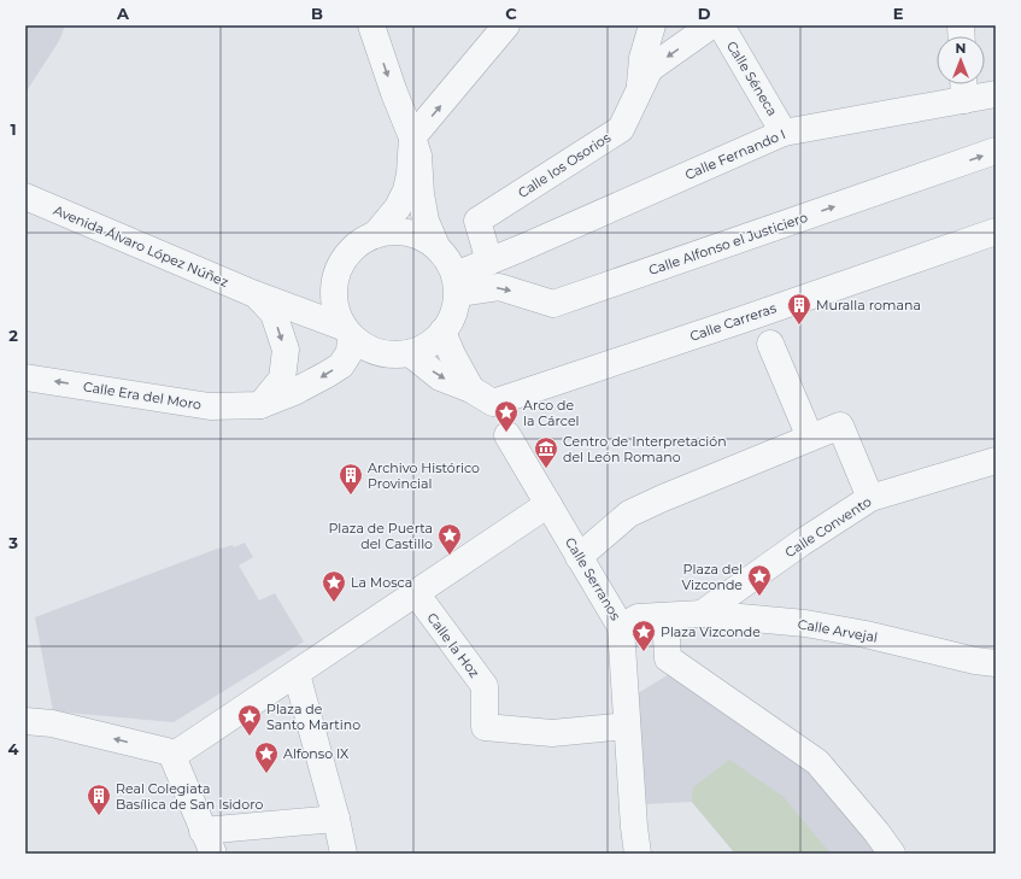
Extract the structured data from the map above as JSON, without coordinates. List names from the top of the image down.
{
  "streets": {
    "street": [
      "Calle Séneca",
      "Calle Fernando I",
      "Calle los Osorios",
      "Calle Alfonso el Justiciero",
      "Avenida Álvaro López Núñez",
      "Calle Carreras",
      "Calle Era del Moro",
      "Calle Convento",
      "Calle Serranos",
      "Calle Arvejal",
      "Calle la Hoz"
    ]
  },
  "crossings": [
    ["Calle Séneca", "Calle Fernando I"],
    ["Calle Séneca", "Calle los Osorios"],
    ["Calle Fernando I", "Calle los Osorios"],
    ["Calle Fernando I", "Calle Alfonso el Justiciero"],
    ["Calle Fernando I", "Avenida Álvaro López Núñez"],
    ["Calle Fernando I", "Calle Era del Moro"],
    ["Calle Fernando I", "Calle Serranos"],
    ["Calle Alfonso el Justiciero", "Avenida Álvaro López Núñez"],
    ["Calle Alfonso el Justiciero", "Calle Era del Moro"],
    ["Calle Alfonso el Justiciero", "Calle Serranos"],
    ["Avenida Álvaro López Núñez", "Calle Era del Moro"],
    ["Avenida Álvaro López Núñez", "Calle Serranos"],
    ["Calle Carreras", "Calle Serranos"],
    ["Calle Era del Moro", "Calle Serranos"],
    ["Calle Convento", "Calle Arvejal"],
    ["Calle Serranos", "Calle Arvejal"],
    ["Calle Serranos", "Calle la Hoz"]
  ],
  "places": {
    "building": ["Muralla romana", "Archivo Histórico Provincial", "Real Colegiata Basílica de San Isidoro"],
    "place": [
      "Arco de la Cárcel",
      "Plaza de Puerta del Castillo",
      "Plaza del Vizconde",
      "La Mosca",
      "Plaza Vizconde",
      "Plaza de Santo Martino",
      "Alfonso IX"
    ],
    "museum": ["Centro de Interpretación del León Romano"]
  },
  "north": "top",
  "grid": {
    "columns": [
      "A",
      "B",
      "C",
      "D",
      "E"
    ],
    "rows": [
      "1",
      "2",
      "3",
      "4"
    ]
  }
}
